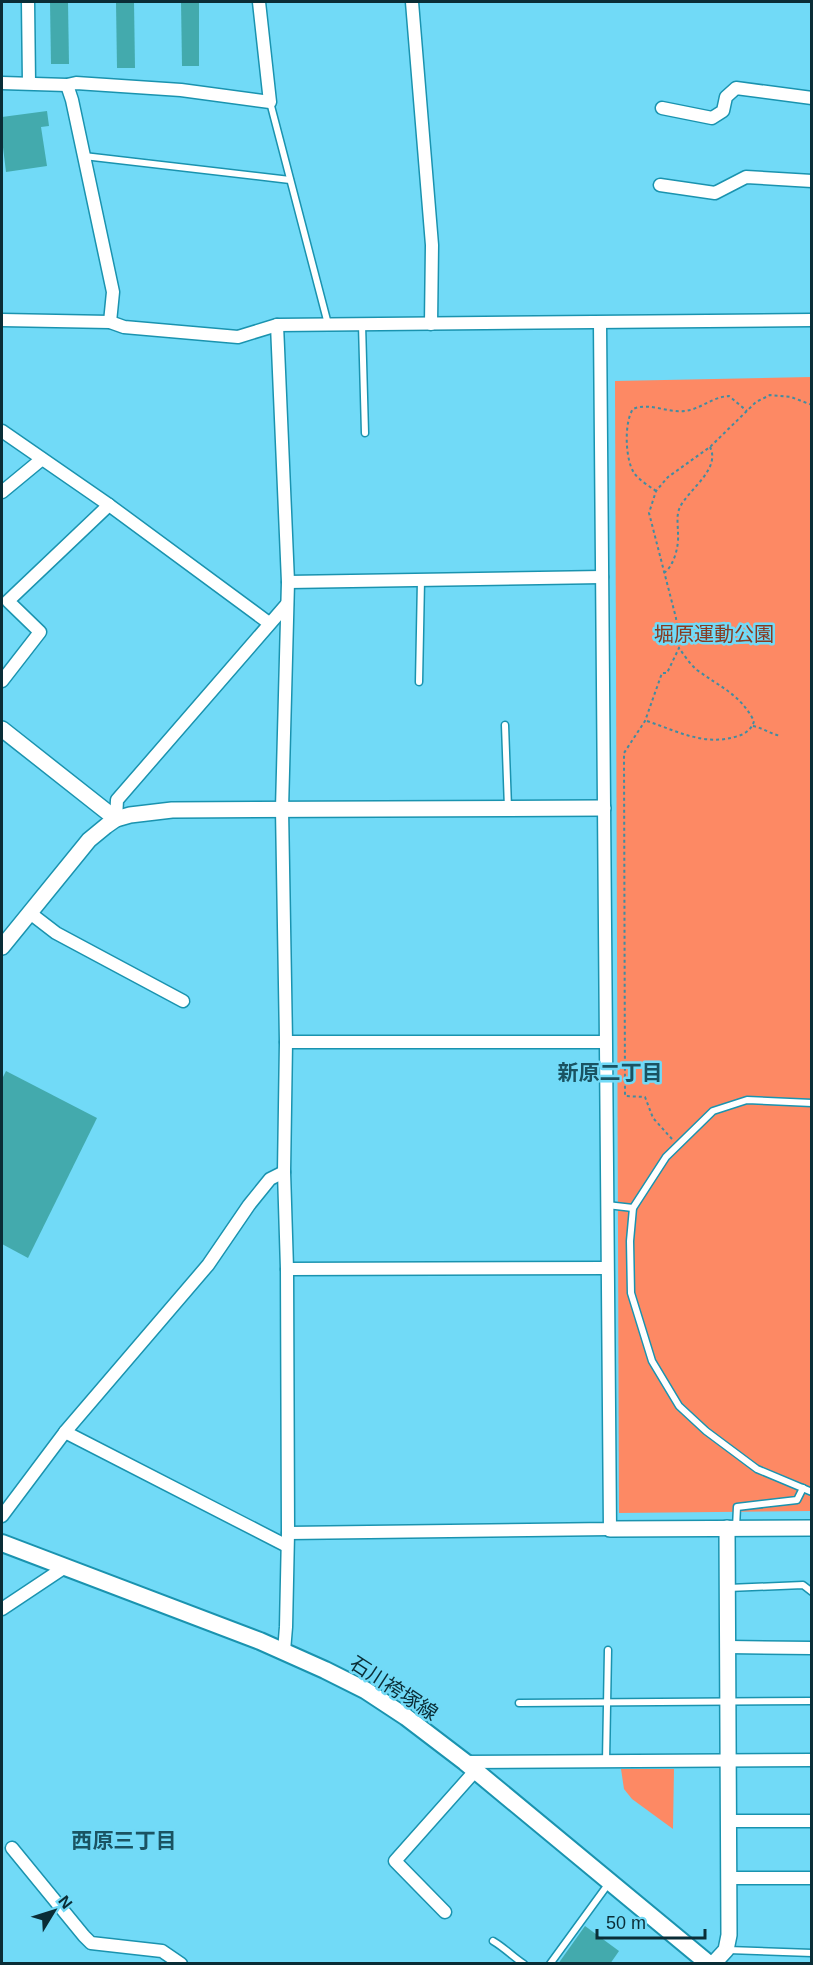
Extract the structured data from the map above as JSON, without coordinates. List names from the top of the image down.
{
  "streets": {
    "main road": ["石川袴塚線"]
  },
  "districts": ["新原二丁目", "西原三丁目"],
  "parks": ["堀原運動公園"],
  "scale_bar": "50 m",
  "north": "top right"
}
